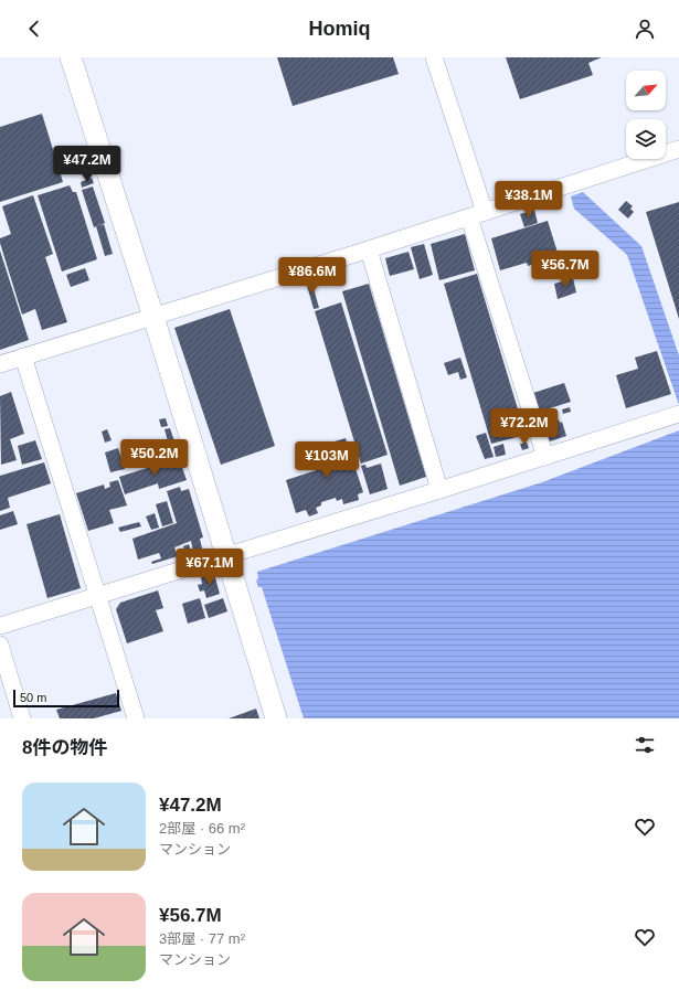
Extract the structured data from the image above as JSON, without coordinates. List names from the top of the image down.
{
  "scale_bar": "50 m",
  "north": "top right",
  "page": {
    "header": "Homiq",
    "price": [
      "¥47.2M",
      "¥38.1M",
      "¥56.7M",
      "¥86.6M",
      "¥72.2M",
      "¥50.2M",
      "¥103M",
      "¥67.1M"
    ],
    "scale": "50 m",
    "heading": "8件の物件",
    "list": [
      {
        "name": "¥47.2M",
        "note": "2部屋 · 66 m² · マンション"
      },
      {
        "name": "¥56.7M",
        "note": "3部屋 · 77 m² · マンション"
      }
    ]
  }
}
